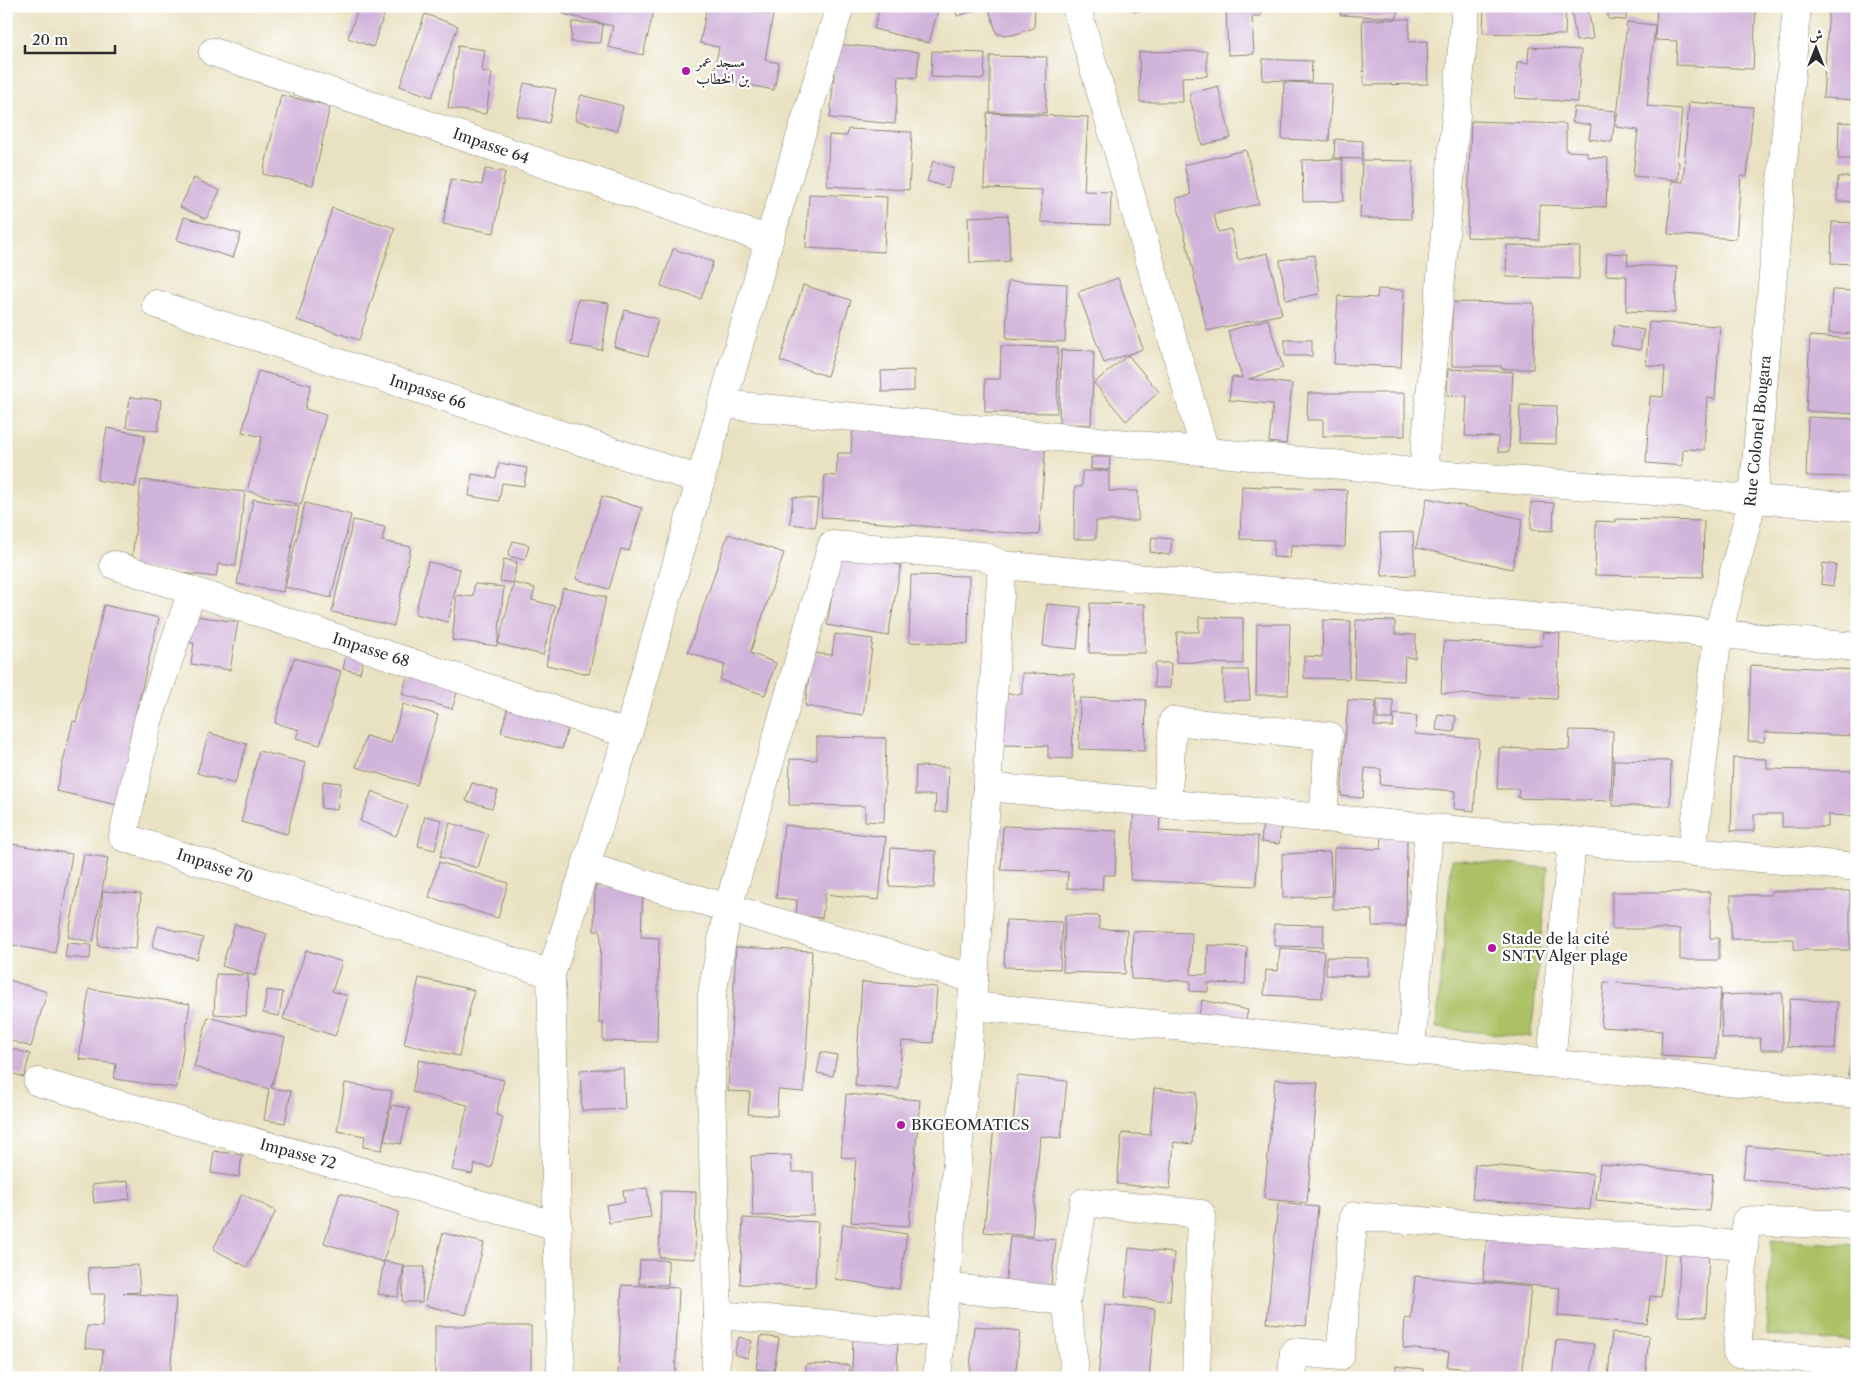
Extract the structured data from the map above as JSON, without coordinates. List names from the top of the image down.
{
  "streets": {
    "street": [
      "Impasse 64",
      "Impasse 66",
      "Rue Colonel Bougara",
      "Impasse 68",
      "Impasse 70",
      "Impasse 72"
    ]
  },
  "crossings": [
    ["Impasse 68", "Impasse 70"]
  ],
  "places": ["مسجد عمر بن الخطاب", "Stade de la cité SNTV Alger plage", "BKGEOMATICS"],
  "scale_bar": "20 m",
  "north": "top"
}
